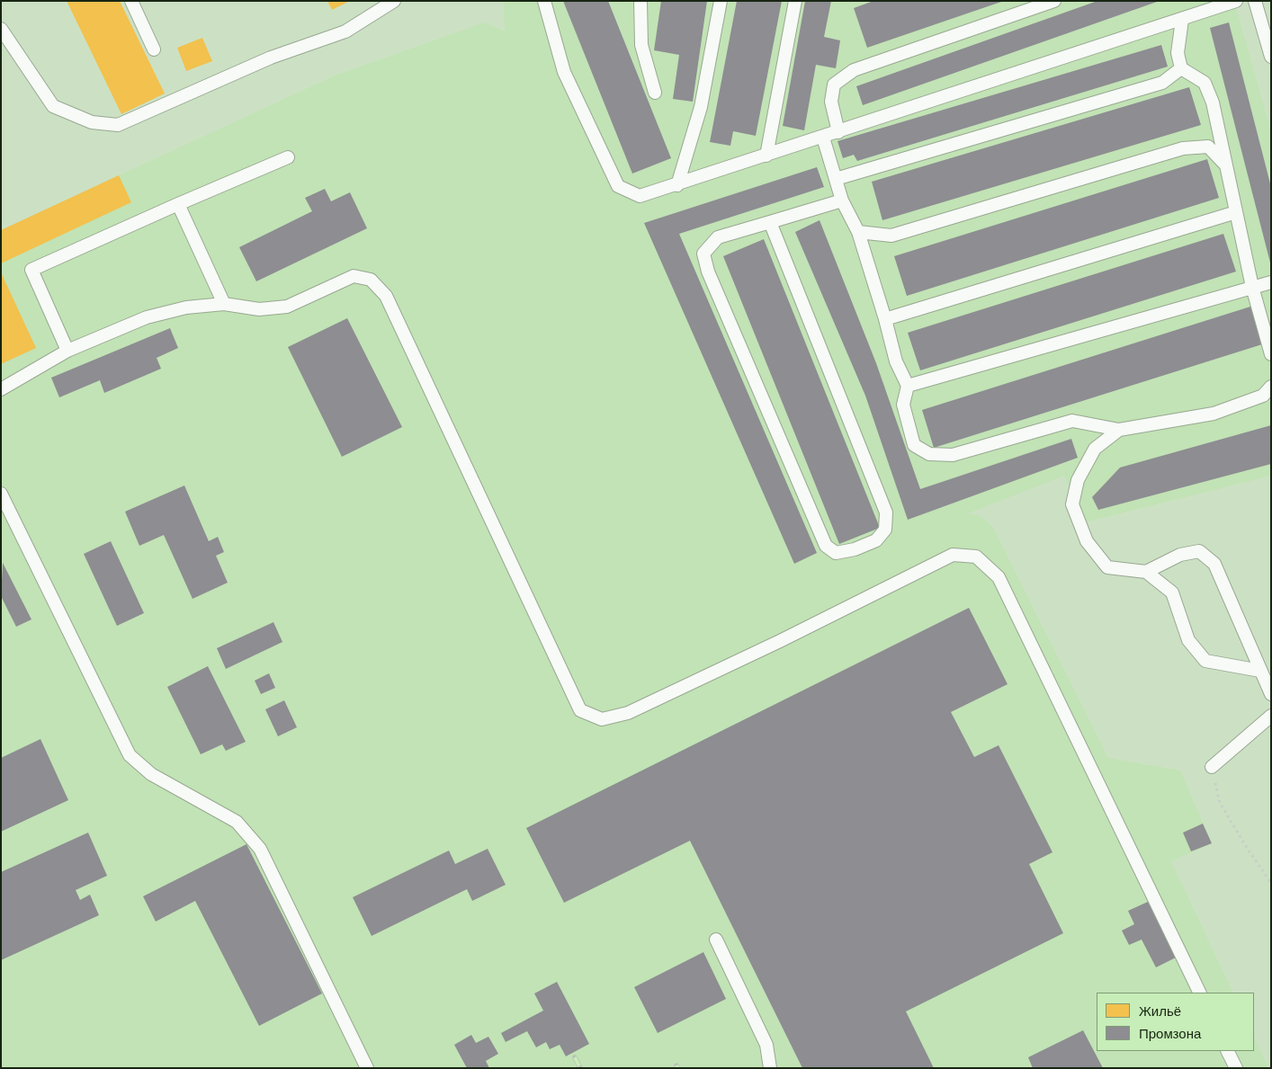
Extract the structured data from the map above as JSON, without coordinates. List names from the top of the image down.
{
  "legend": ["Жильё", "Промзона"]
}
